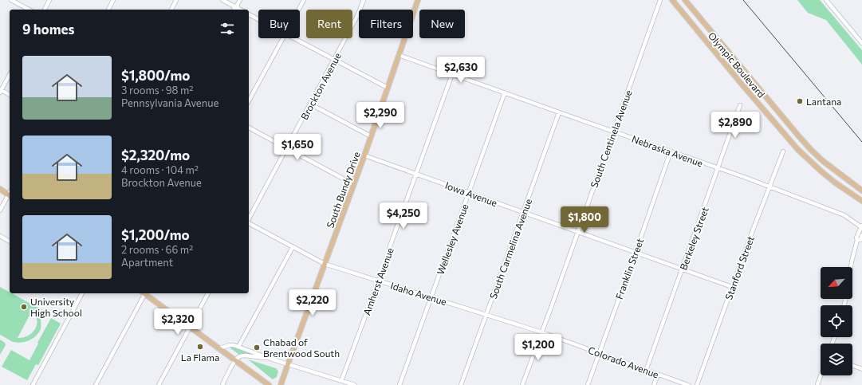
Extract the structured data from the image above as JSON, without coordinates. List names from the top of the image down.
{
  "streets": {
    "main road": ["Olympic Boulevard", "South Bundy Drive"],
    "street": [
      "Brockton Avenue",
      "South Centinela Avenue",
      "Nebraska Avenue",
      "Iowa Avenue",
      "Berkeley Street",
      "Wellesley Avenue",
      "South Carmelina Avenue",
      "Stanford Street",
      "Franklin Street",
      "Amherst Avenue",
      "Idaho Avenue",
      "Colorado Avenue"
    ]
  },
  "crossings": [
    ["South Centinela Avenue", "Nebraska Avenue"],
    ["South Centinela Avenue", "Iowa Avenue"],
    ["South Centinela Avenue", "Idaho Avenue"],
    ["South Centinela Avenue", "Colorado Avenue"],
    ["Nebraska Avenue", "South Bundy Drive"],
    ["Nebraska Avenue", "Berkeley Street"],
    ["Nebraska Avenue", "Wellesley Avenue"],
    ["Nebraska Avenue", "South Carmelina Avenue"],
    ["Nebraska Avenue", "Stanford Street"],
    ["Nebraska Avenue", "Franklin Street"],
    ["Nebraska Avenue", "Amherst Avenue"],
    ["South Bundy Drive", "Iowa Avenue"],
    ["South Bundy Drive", "Idaho Avenue"],
    ["Iowa Avenue", "Berkeley Street"],
    ["Iowa Avenue", "Wellesley Avenue"],
    ["Iowa Avenue", "South Carmelina Avenue"],
    ["Iowa Avenue", "Stanford Street"],
    ["Iowa Avenue", "Franklin Street"],
    ["Iowa Avenue", "Amherst Avenue"],
    ["Berkeley Street", "Colorado Avenue"],
    ["Wellesley Avenue", "Idaho Avenue"],
    ["South Carmelina Avenue", "Idaho Avenue"],
    ["Franklin Street", "Colorado Avenue"],
    ["Amherst Avenue", "Idaho Avenue"],
    ["Idaho Avenue", "Colorado Avenue"]
  ],
  "places": [
    "Lantana",
    "University High School",
    "La Flama",
    "Chabad of Brentwood South"
  ],
  "north": "bottom left",
  "page": {
    "chip": [
      "Buy",
      "Rent",
      "Filters",
      "New"
    ],
    "heading": "9 homes",
    "list": [
      {
        "name": "$1,800/mo",
        "note": "3 rooms · 98 m² · Pennsylvania Avenue"
      },
      {
        "name": "$2,320/mo",
        "note": "4 rooms · 104 m² · Brockton Avenue"
      },
      {
        "name": "$1,200/mo",
        "note": "2 rooms · 66 m² · Apartment"
      }
    ],
    "price": [
      "$2,630",
      "$2,290",
      "$2,890",
      "$1,650",
      "$4,250",
      "$1,800",
      "$2,220",
      "$2,320",
      "$1,200"
    ]
  }
}
